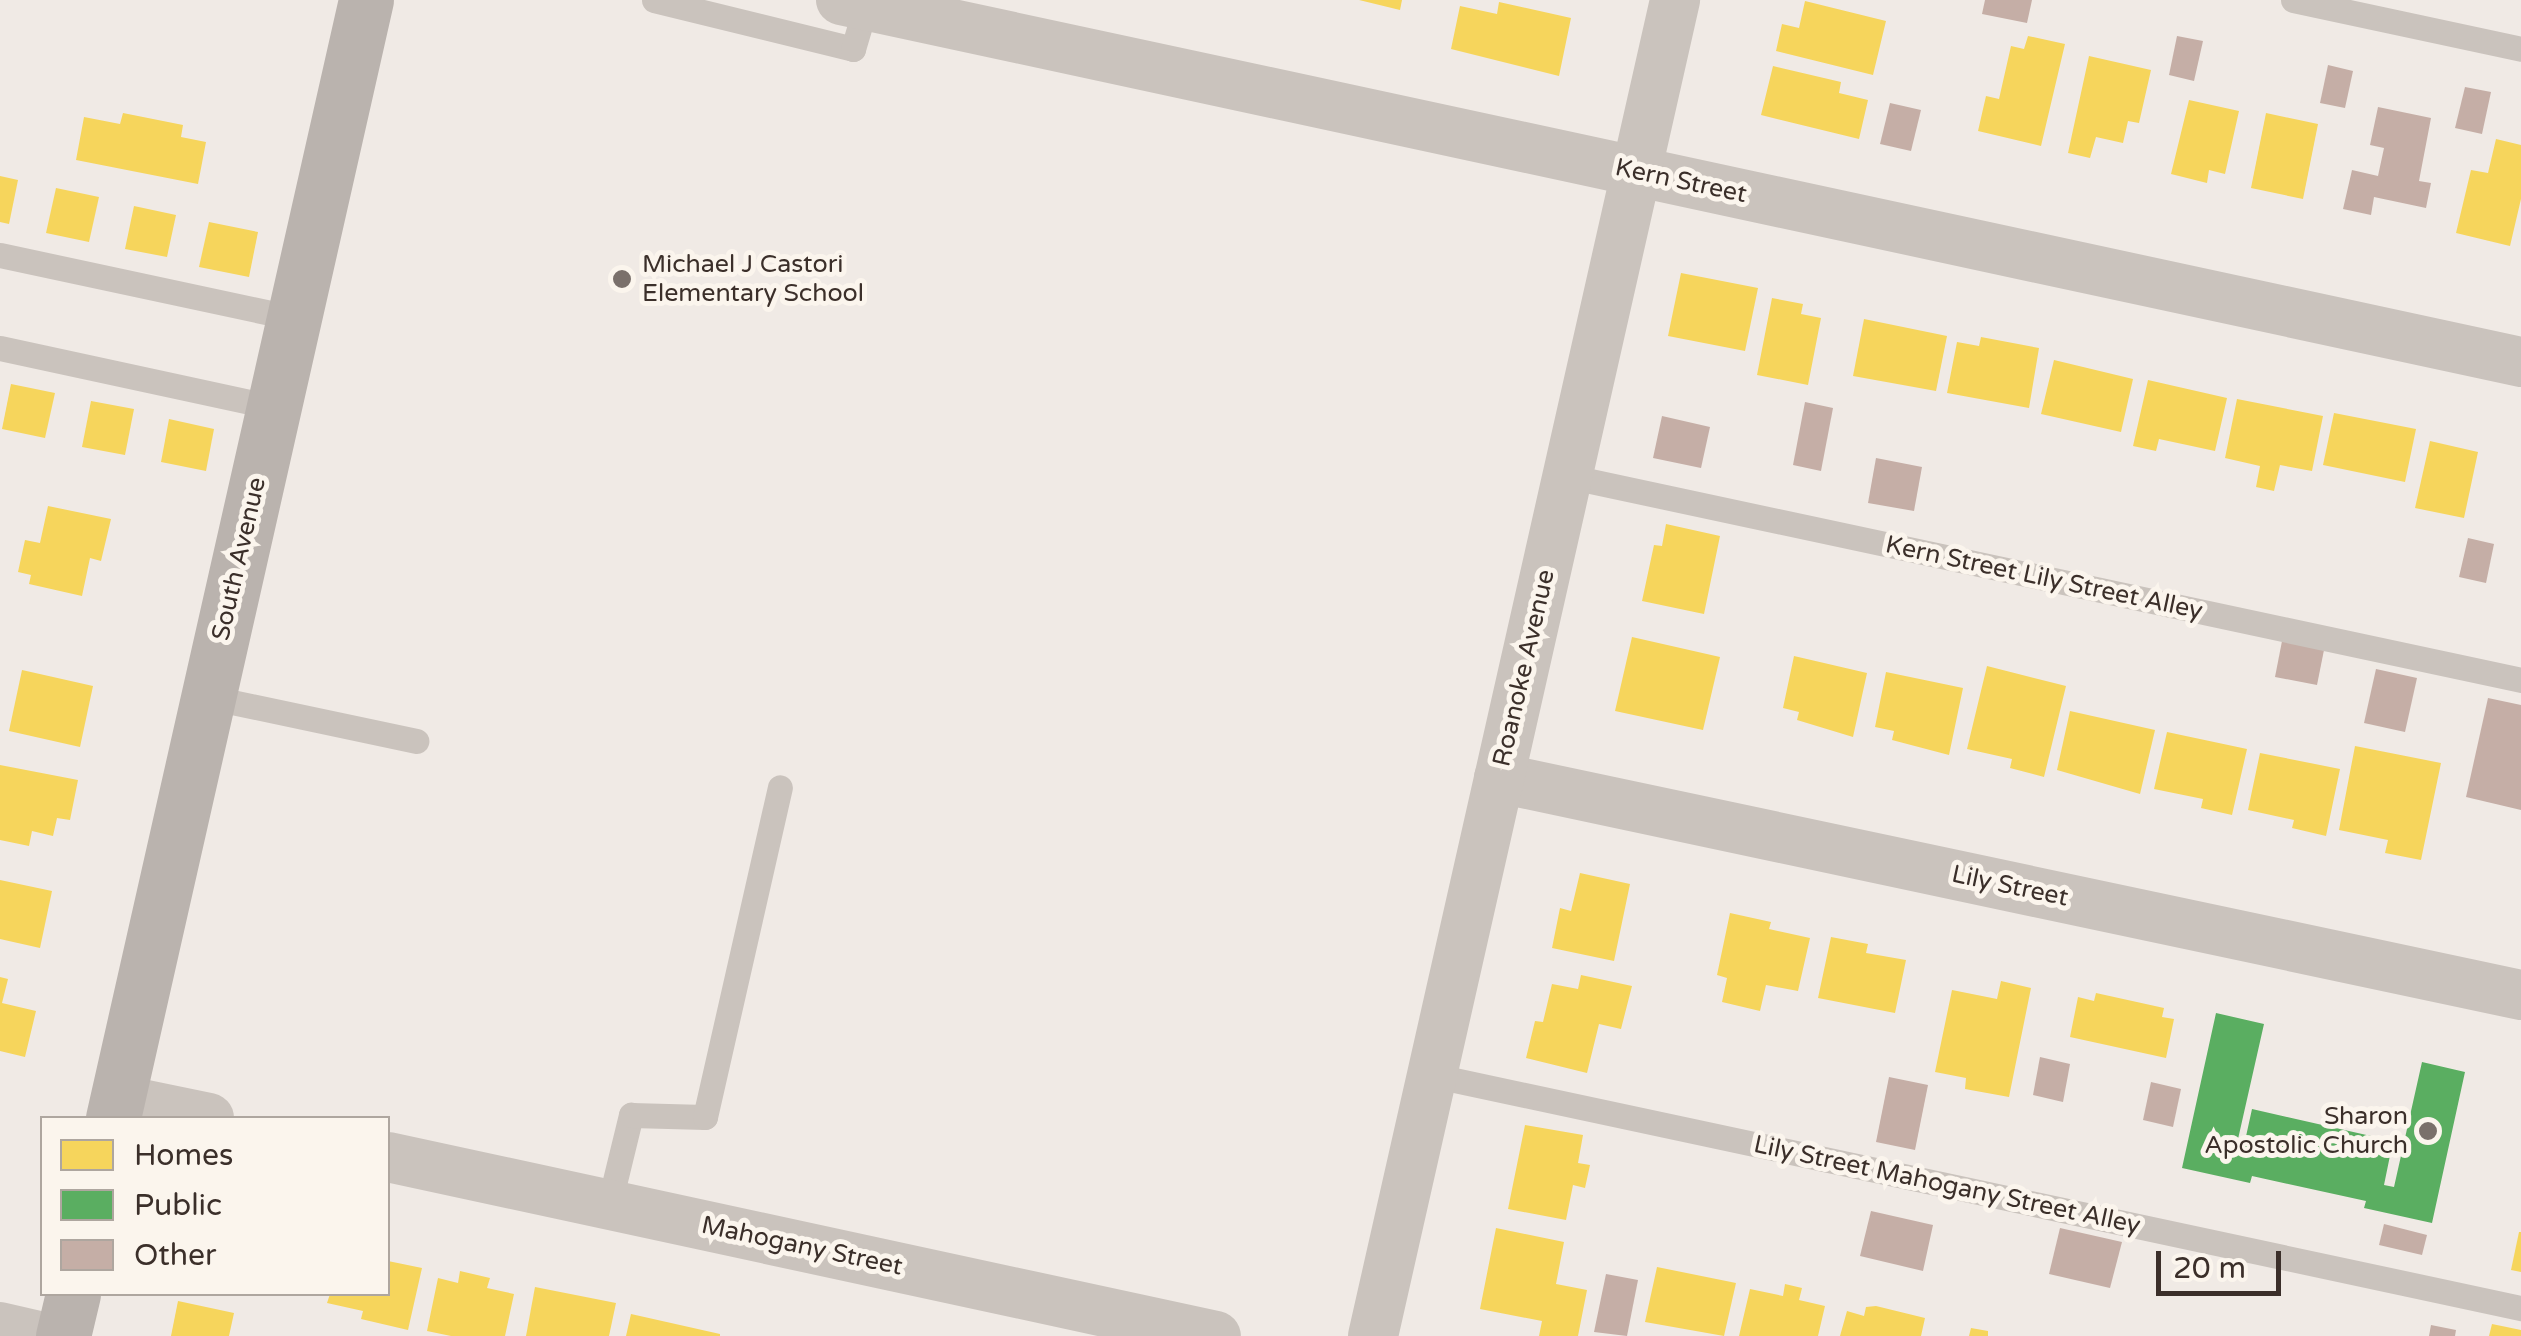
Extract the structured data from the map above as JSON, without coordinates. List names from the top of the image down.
{
  "streets": {
    "street": [
      "Kern Street",
      "South Avenue",
      "Roanoke Avenue",
      "Lily Street",
      "Mahogany Street"
    ],
    "lane": ["Kern Street Lily Street Alley", "Lily Street Mahogany Street Alley"]
  },
  "crossings": [
    ["Kern Street", "Roanoke Avenue"],
    ["Kern Street Lily Street Alley", "Roanoke Avenue"],
    ["Roanoke Avenue", "Lily Street"],
    ["Roanoke Avenue", "Lily Street Mahogany Street Alley"]
  ],
  "places": ["Michael J Castori Elementary School", "Sharon Apostolic Church"],
  "legend": ["Homes", "Public", "Other"],
  "scale_bar": "20 m"
}
